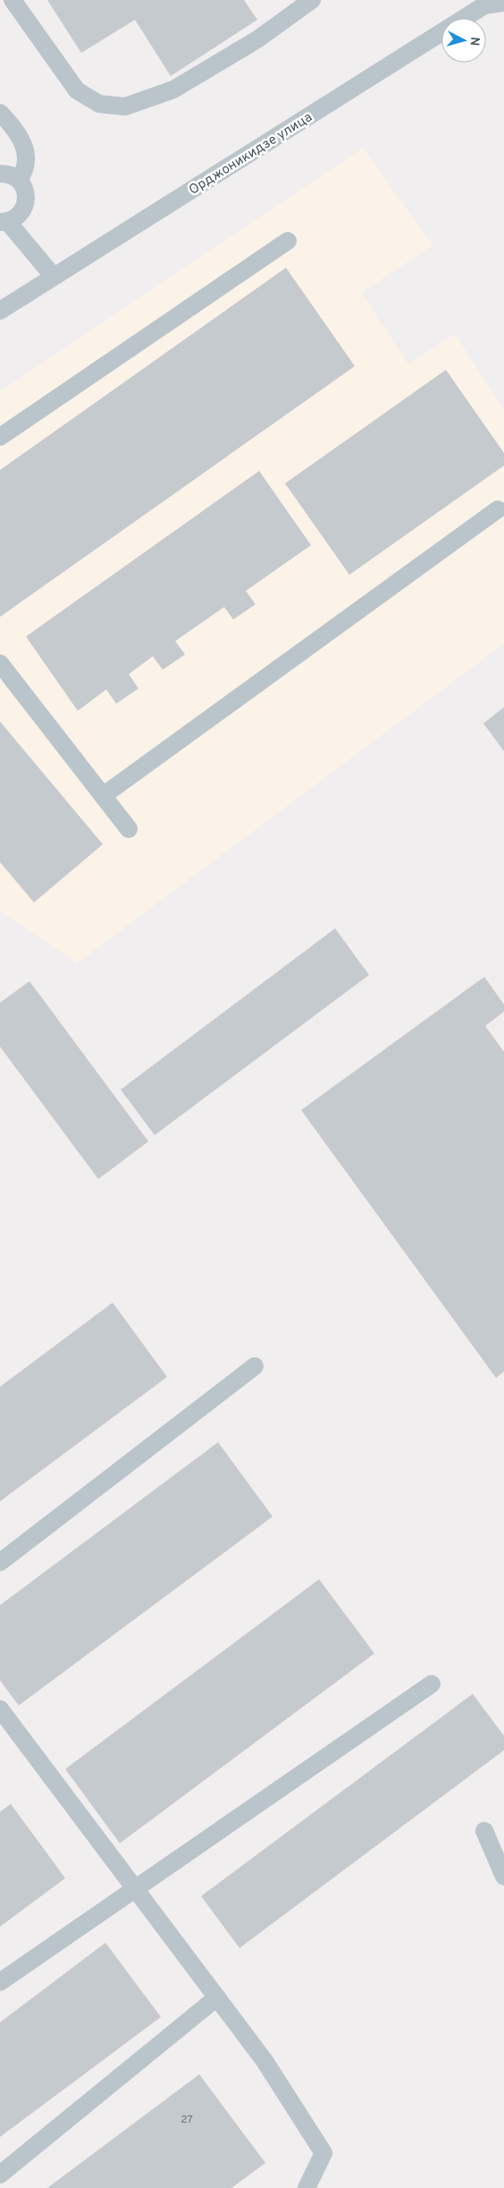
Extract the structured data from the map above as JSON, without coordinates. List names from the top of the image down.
{
  "streets": {
    "lane": ["Орджоникидзе улица"]
  },
  "house_numbers": ["27"],
  "north": "right"
}
